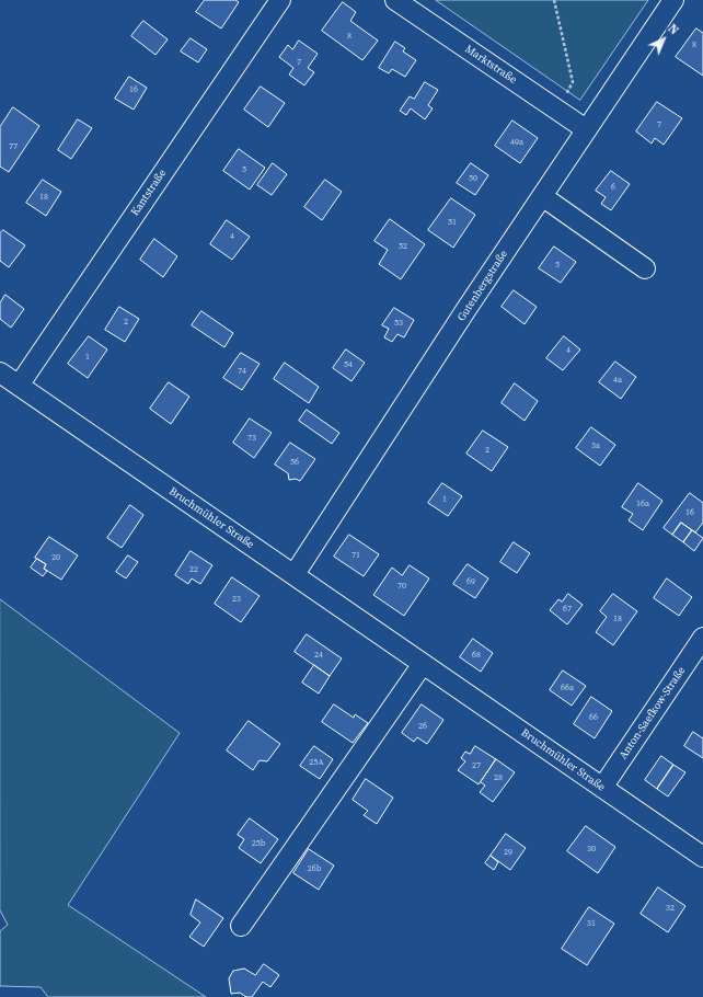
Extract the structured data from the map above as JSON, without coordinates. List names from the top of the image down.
{
  "streets": {
    "street": [
      "Marktstraße",
      "Kantstraße",
      "Gutenbergstraße",
      "Bruchmühler Straße",
      "Anton-Saefkow-Straße"
    ]
  },
  "crossings": [
    ["Marktstraße", "Gutenbergstraße"],
    ["Kantstraße", "Bruchmühler Straße"],
    ["Gutenbergstraße", "Bruchmühler Straße"],
    ["Bruchmühler Straße", "Anton-Saefkow-Straße"]
  ],
  "house_numbers": [
    "8",
    "8",
    "7",
    "16",
    "7",
    "49a",
    "77",
    "5",
    "50",
    "6",
    "18",
    "51",
    "4",
    "52",
    "5",
    "2",
    "53",
    "4",
    "1",
    "54",
    "74",
    "4a",
    "73",
    "3a",
    "2",
    "56",
    "1",
    "16a",
    "16",
    "71",
    "20",
    "22",
    "69",
    "70",
    "23",
    "67",
    "18",
    "24",
    "68",
    "66a",
    "66",
    "26",
    "25A",
    "27",
    "28",
    "25b",
    "30",
    "29",
    "26b",
    "32",
    "31"
  ],
  "north": "top right"
}
